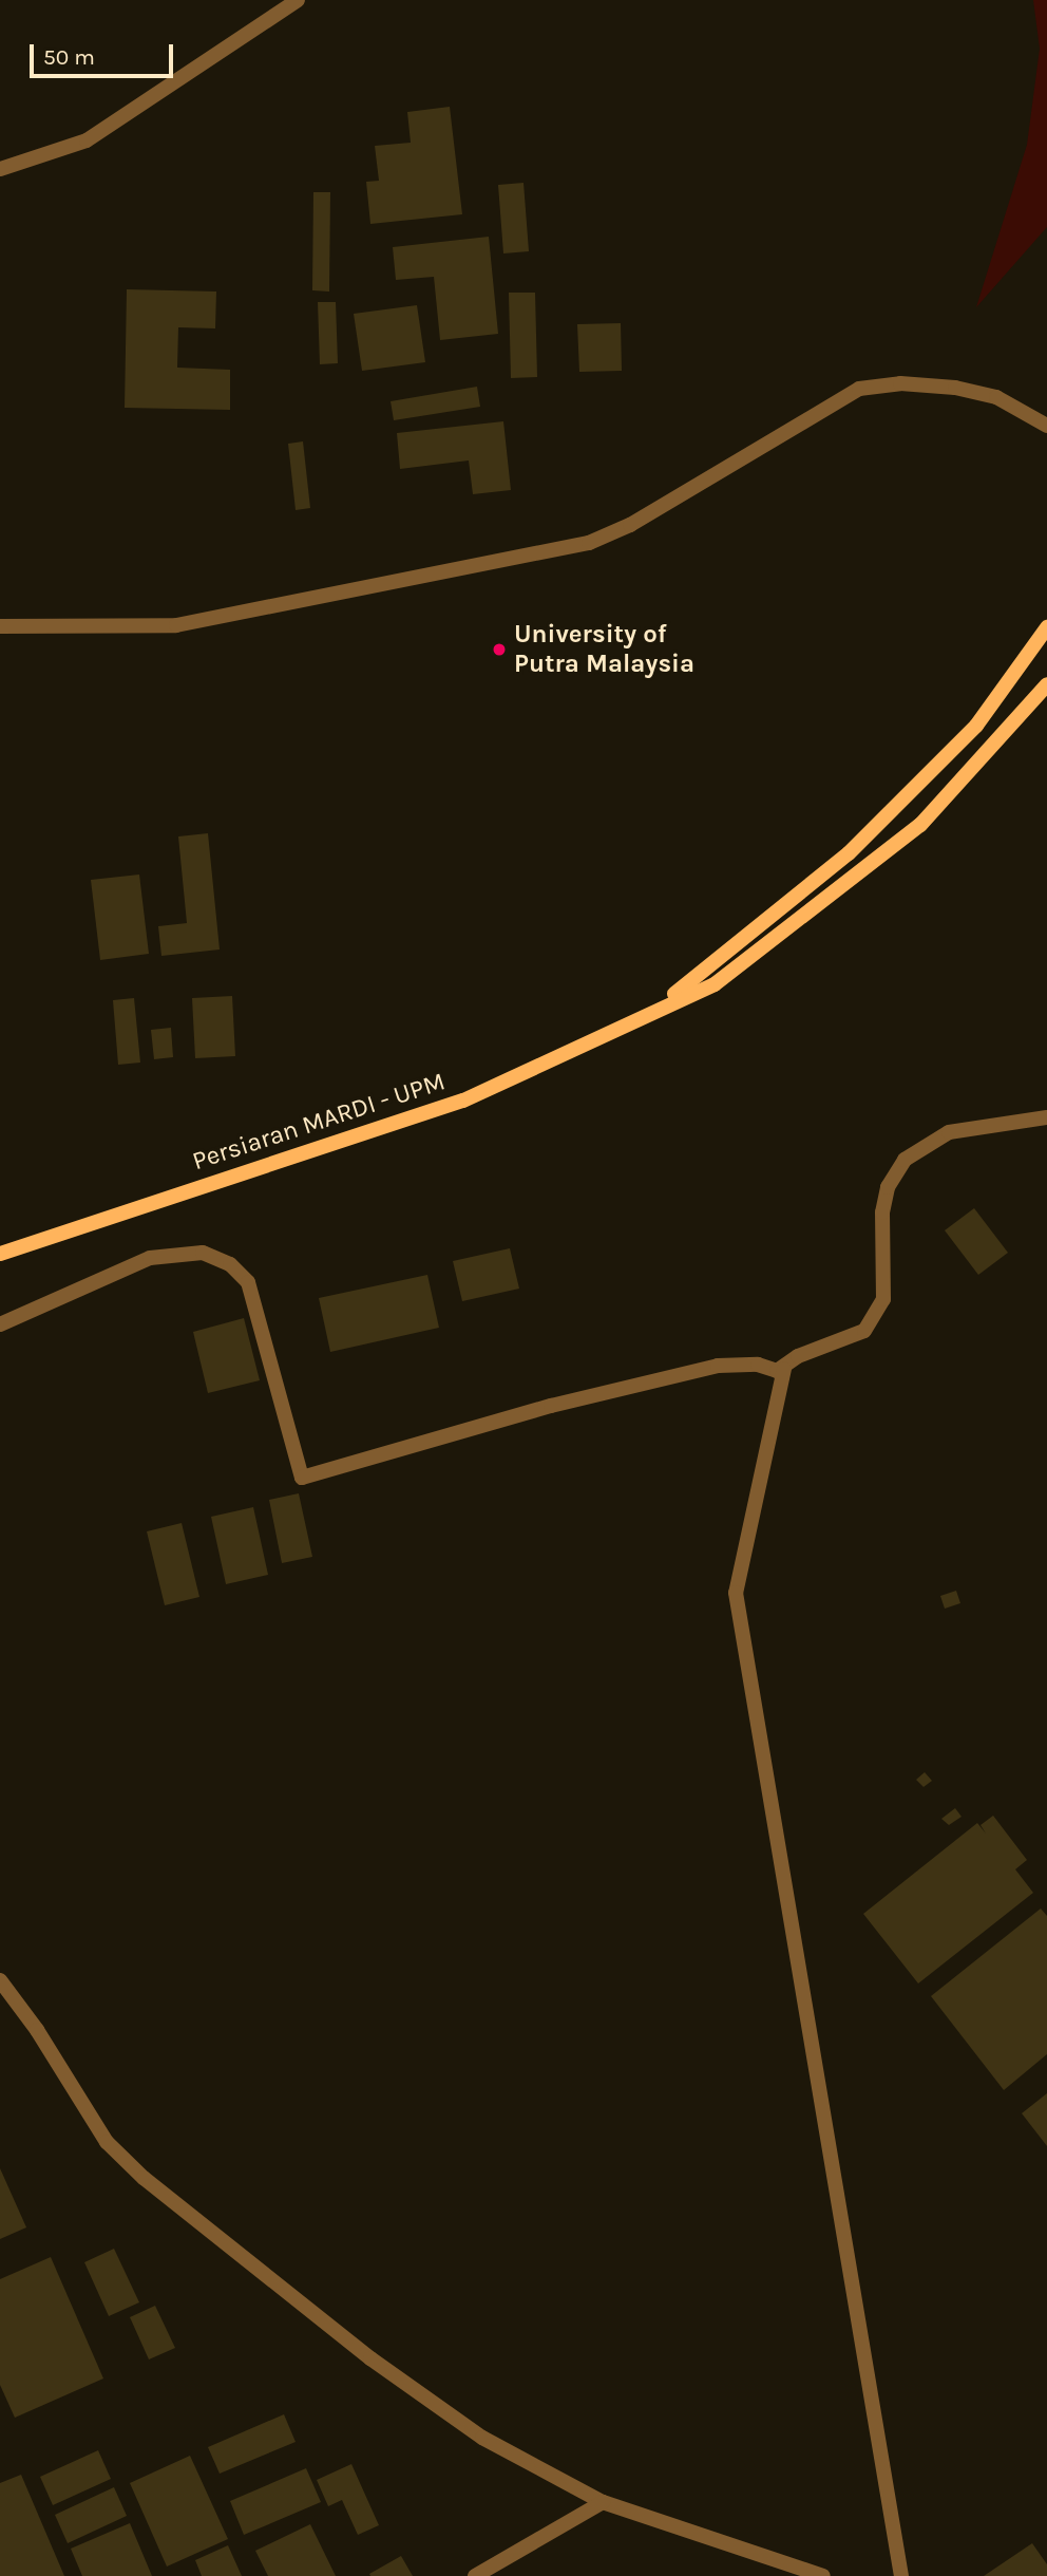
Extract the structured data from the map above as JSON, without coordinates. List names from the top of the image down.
{
  "streets": {
    "street": ["Persiaran MARDI - UPM"]
  },
  "places": ["University of Putra Malaysia"],
  "scale_bar": "50 m"
}
